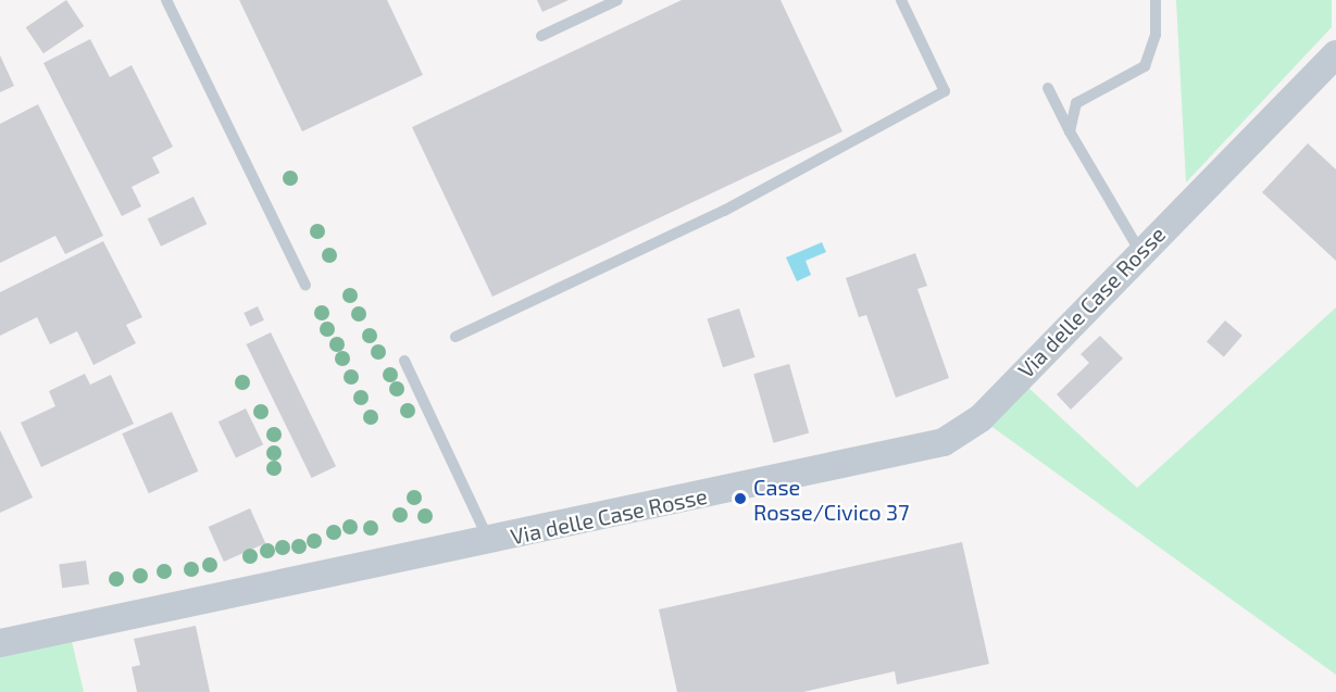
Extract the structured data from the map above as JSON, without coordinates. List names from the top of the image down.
{
  "streets": {
    "street": ["Via delle Case Rosse"]
  },
  "places": ["Case Rosse/Civico 37"]
}
